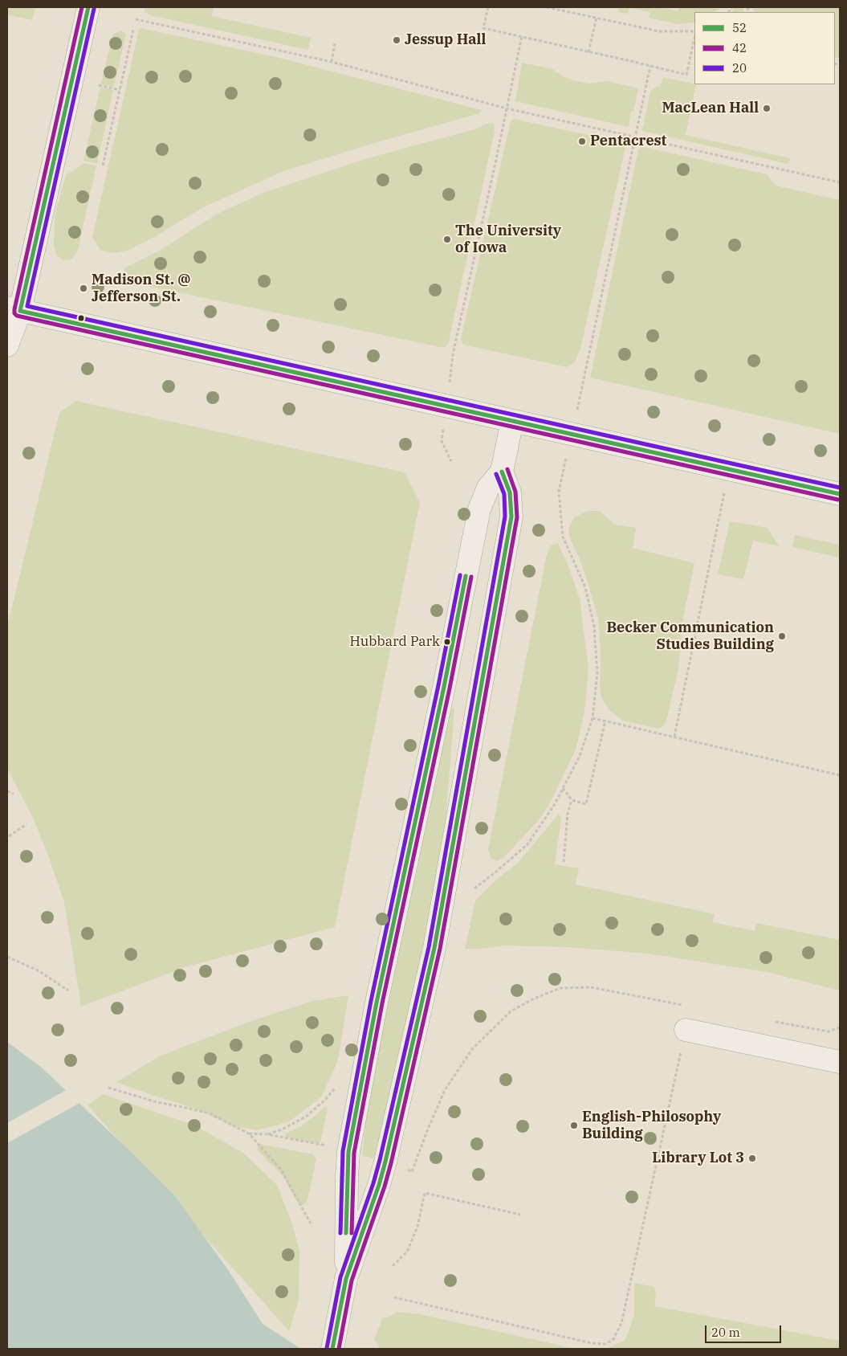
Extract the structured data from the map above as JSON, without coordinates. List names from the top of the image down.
{
  "places": [
    "Jessup Hall",
    "MacLean Hall",
    "Pentacrest",
    "The University of Iowa",
    "Madison St. @ Jefferson St.",
    "Becker Communication Studies Building",
    "Hubbard Park",
    "English-Philosophy Building",
    "Library Lot 3"
  ],
  "lines": ["transit line 52", "transit line 42", "transit line 20"],
  "legend": ["52", "42", "20"],
  "scale_bar": "20 m"
}
